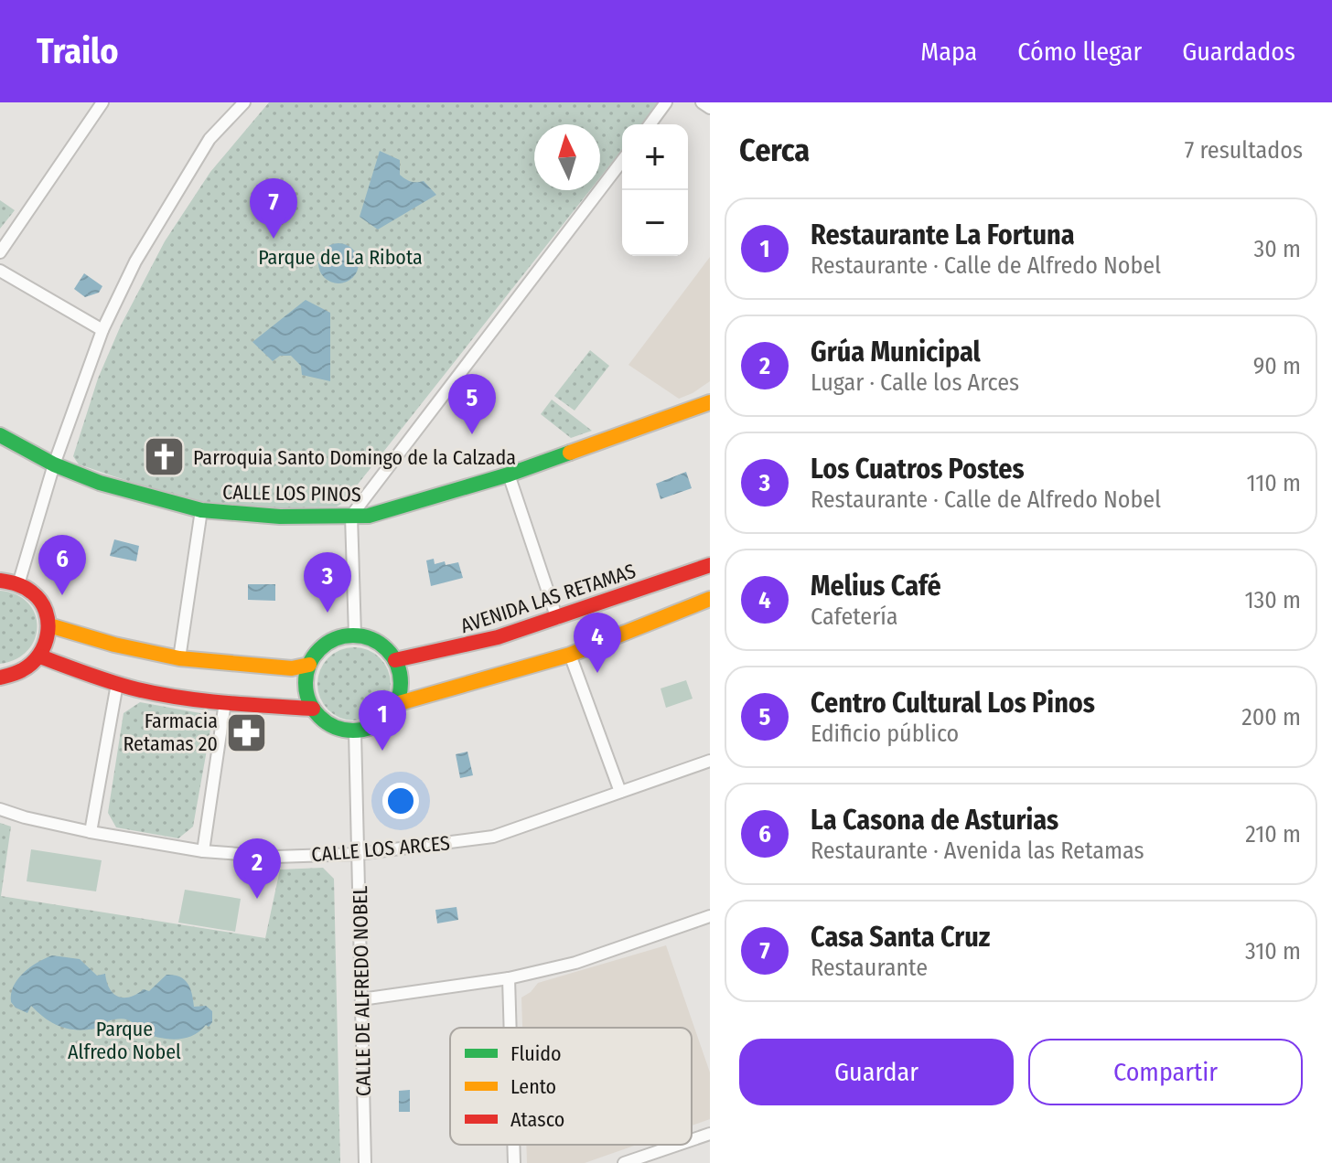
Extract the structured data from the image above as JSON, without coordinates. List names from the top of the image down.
{
  "streets": {
    "street": [
      "CALLE LOS PINOS",
      "AVENIDA LAS RETAMAS",
      "CALLE LOS ARCES",
      "CALLE DE ALFREDO NOBEL"
    ]
  },
  "crossings": [
    ["AVENIDA LAS RETAMAS", "CALLE DE ALFREDO NOBEL"],
    ["CALLE LOS ARCES", "CALLE DE ALFREDO NOBEL"]
  ],
  "parks": ["Parque de La Ribota", "Parque Alfredo Nobel"],
  "places": {
    "church": ["Parroquia Santo Domingo de la Calzada"],
    "pharmacy": ["Farmacia Retamas 20"]
  },
  "legend": ["Fluido", "Lento", "Atasco"],
  "north": "top",
  "page": {
    "header": "Trailo",
    "nav": ["Mapa", "Cómo llegar", "Guardados"],
    "heading": ["Cerca", "7 resultados"],
    "map_buttons": ["+", "−"],
    "pins": [
      "7",
      "5",
      "6",
      "3",
      "4",
      "1",
      "2"
    ],
    "list": [
      {
        "mark": "1",
        "name": "Restaurante La Fortuna",
        "note": "Restaurante · Calle de Alfredo Nobel",
        "value": "30 m"
      },
      {
        "mark": "2",
        "name": "Grúa Municipal",
        "note": "Lugar · Calle los Arces",
        "value": "90 m"
      },
      {
        "mark": "3",
        "name": "Los Cuatros Postes",
        "note": "Restaurante · Calle de Alfredo Nobel",
        "value": "110 m"
      },
      {
        "mark": "4",
        "name": "Melius Café",
        "note": "Cafetería",
        "value": "130 m"
      },
      {
        "mark": "5",
        "name": "Centro Cultural Los Pinos",
        "note": "Edificio público",
        "value": "200 m"
      },
      {
        "mark": "6",
        "name": "La Casona de Asturias",
        "note": "Restaurante · Avenida las Retamas",
        "value": "210 m"
      },
      {
        "mark": "7",
        "name": "Casa Santa Cruz",
        "note": "Restaurante",
        "value": "310 m"
      }
    ],
    "buttons": ["Guardar", "Compartir"]
  }
}
